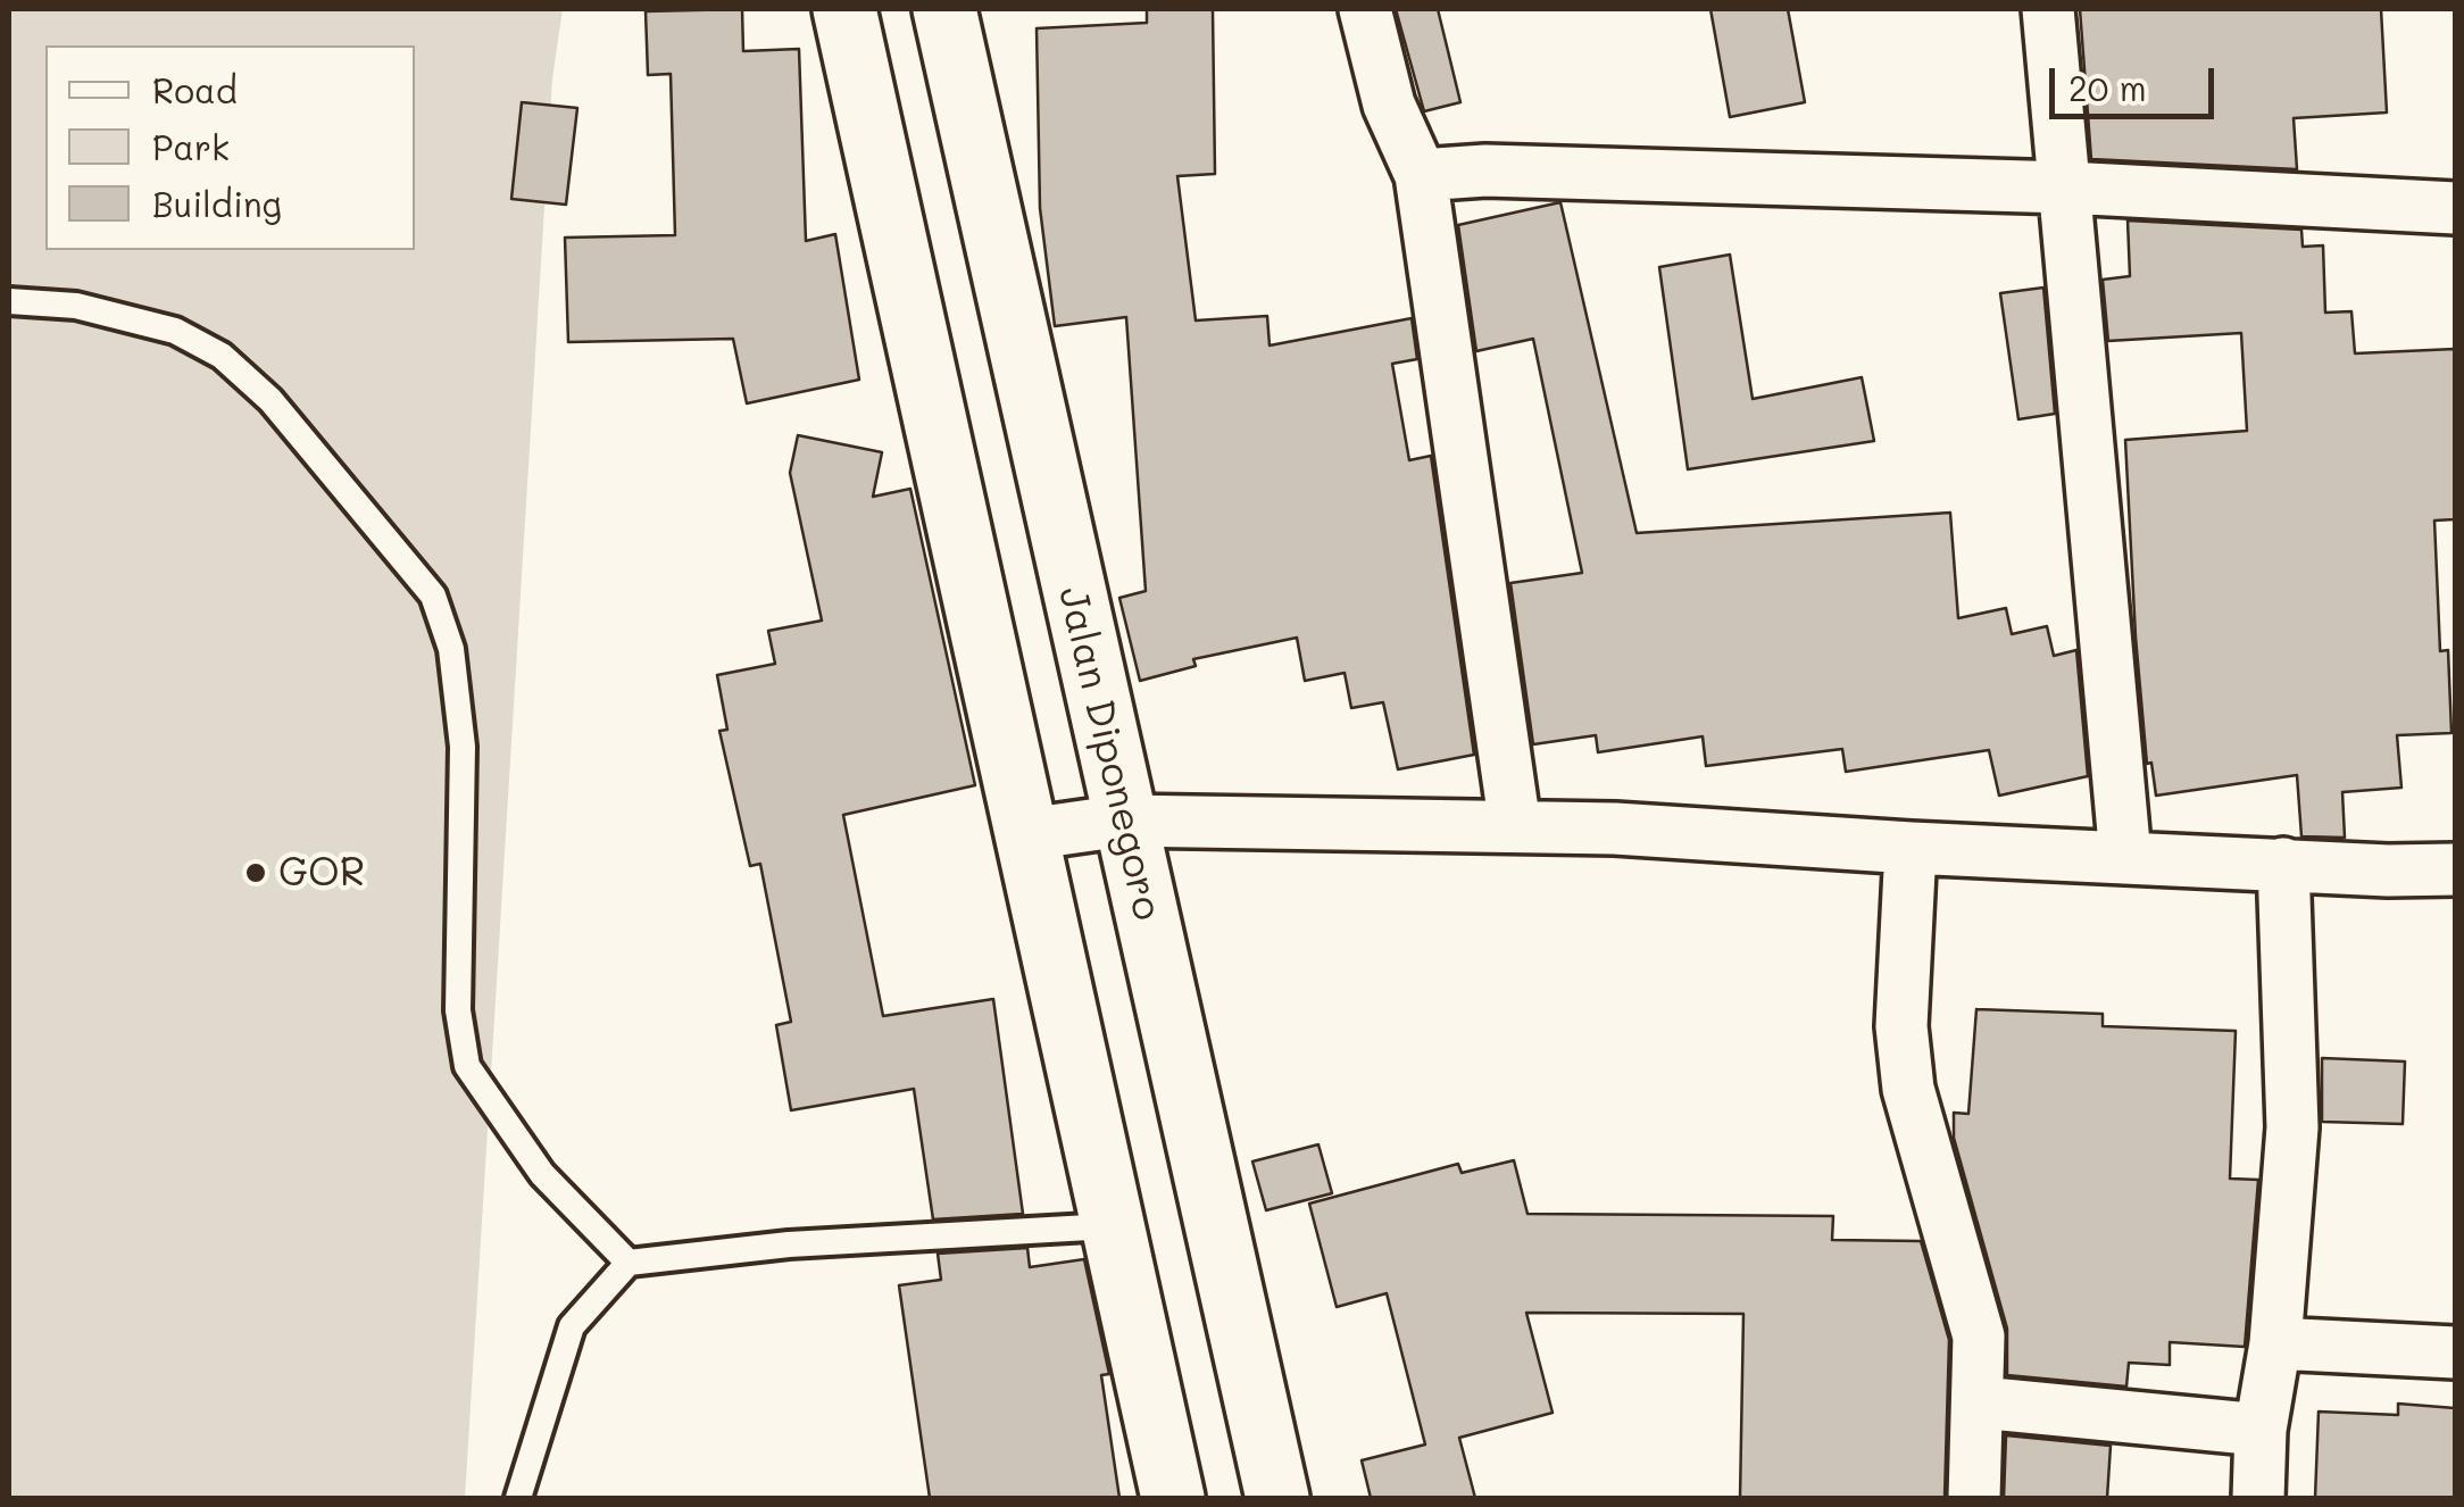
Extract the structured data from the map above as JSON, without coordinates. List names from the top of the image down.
{
  "streets": {
    "main road": ["Jalan Diponegoro"]
  },
  "places": ["GOR"],
  "legend": ["Road", "Park", "Building"],
  "scale_bar": "20 m"
}
